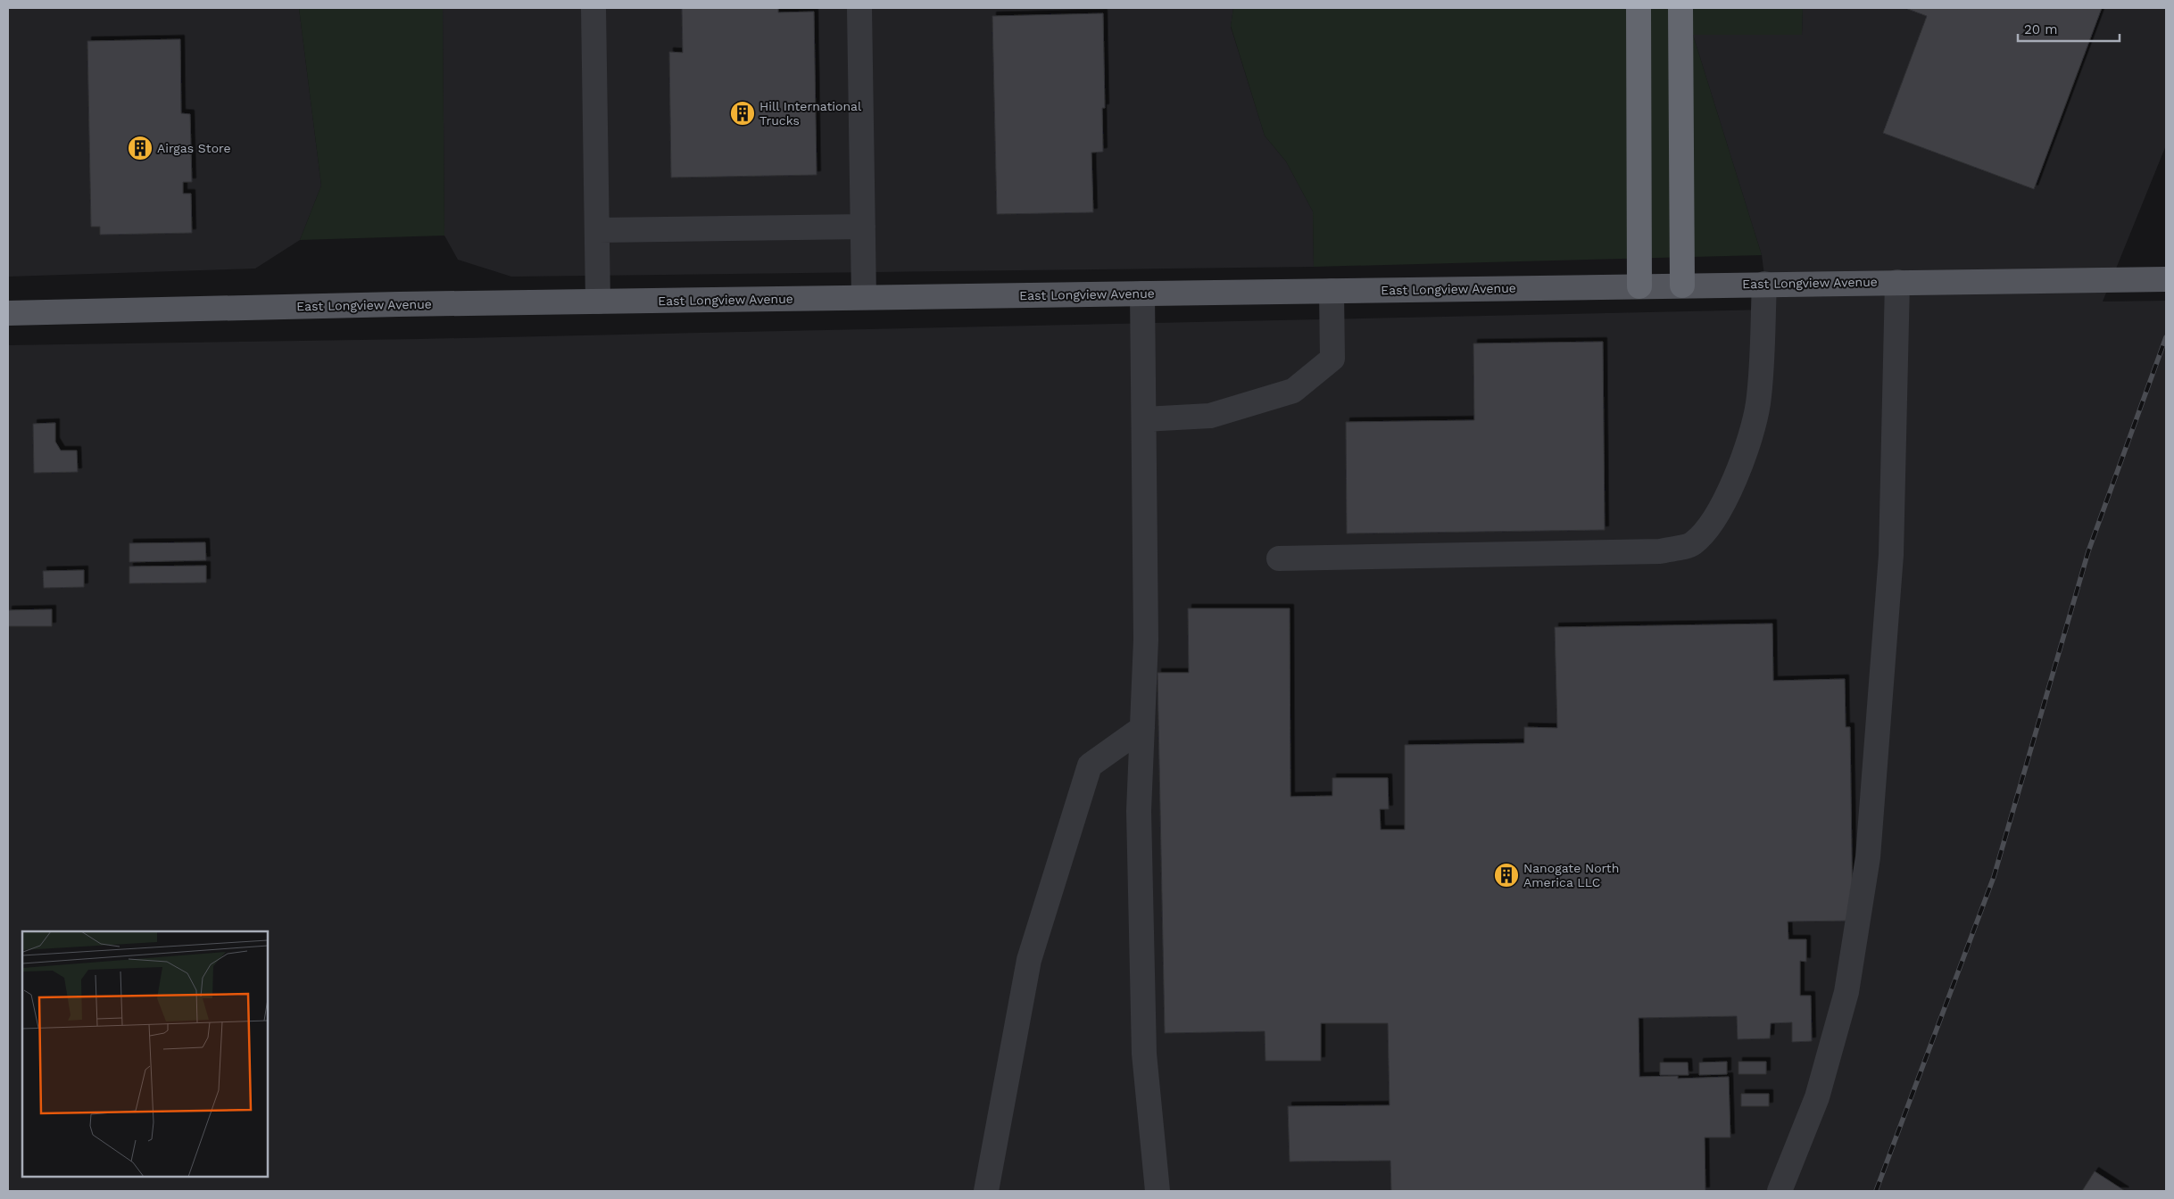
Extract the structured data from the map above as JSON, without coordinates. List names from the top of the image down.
{
  "streets": {
    "main road": ["East Longview Avenue"]
  },
  "places": {
    "building": ["Hill International Trucks", "Airgas Store", "Nanogate North America LLC"]
  },
  "scale_bar": "20 m"
}
